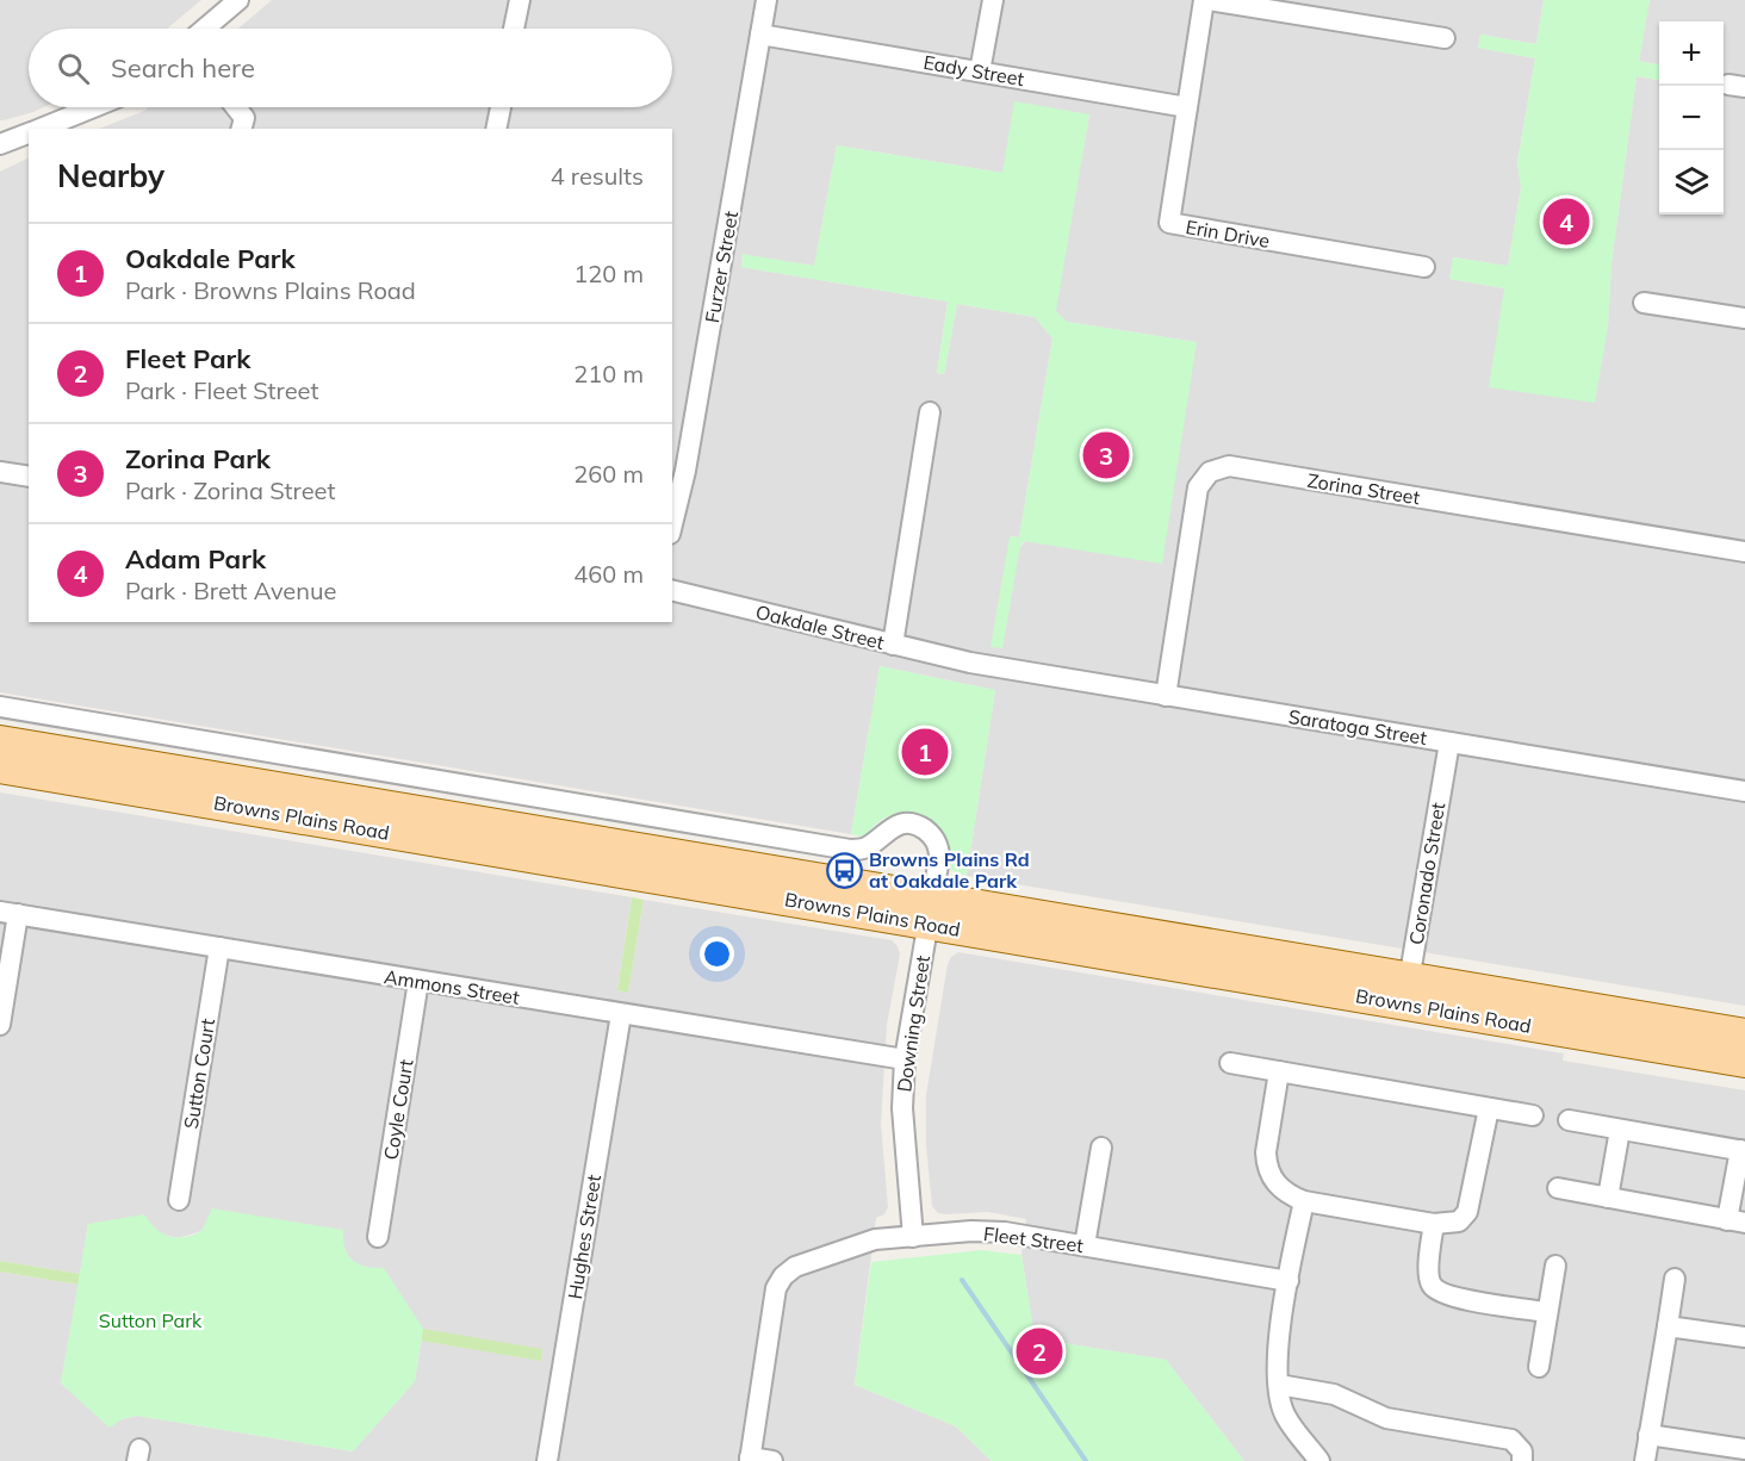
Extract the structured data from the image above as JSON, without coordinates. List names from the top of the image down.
{
  "streets": {
    "main road": ["Browns Plains Road"],
    "street": [
      "Eady Street",
      "Erin Drive",
      "Furzer Street",
      "Zorina Street",
      "Oakdale Street",
      "Saratoga Street",
      "Coronado Street",
      "Ammons Street",
      "Downing Street",
      "Sutton Court",
      "Coyle Court",
      "Hughes Street",
      "Fleet Street"
    ]
  },
  "crossings": [
    ["Eady Street", "Erin Drive"],
    ["Eady Street", "Furzer Street"],
    ["Zorina Street", "Saratoga Street"],
    ["Oakdale Street", "Saratoga Street"],
    ["Saratoga Street", "Coronado Street"],
    ["Browns Plains Road", "Coronado Street"],
    ["Browns Plains Road", "Downing Street"],
    ["Ammons Street", "Downing Street"],
    ["Ammons Street", "Sutton Court"],
    ["Ammons Street", "Coyle Court"],
    ["Ammons Street", "Hughes Street"],
    ["Downing Street", "Fleet Street"]
  ],
  "parks": ["Sutton Park"],
  "places": {
    "bus stop": ["Browns Plains Rd at Oakdale Park"]
  },
  "page": {
    "map_buttons": ["+", "−"],
    "search": "Search here",
    "heading": ["Nearby", "4 results"],
    "pins": [
      "4",
      "3",
      "1",
      "2"
    ],
    "list": [
      {
        "mark": "1",
        "name": "Oakdale Park",
        "note": "Park · Browns Plains Road",
        "value": "120 m"
      },
      {
        "mark": "2",
        "name": "Fleet Park",
        "note": "Park · Fleet Street",
        "value": "210 m"
      },
      {
        "mark": "3",
        "name": "Zorina Park",
        "note": "Park · Zorina Street",
        "value": "260 m"
      },
      {
        "mark": "4",
        "name": "Adam Park",
        "note": "Park · Brett Avenue",
        "value": "460 m"
      }
    ]
  }
}
